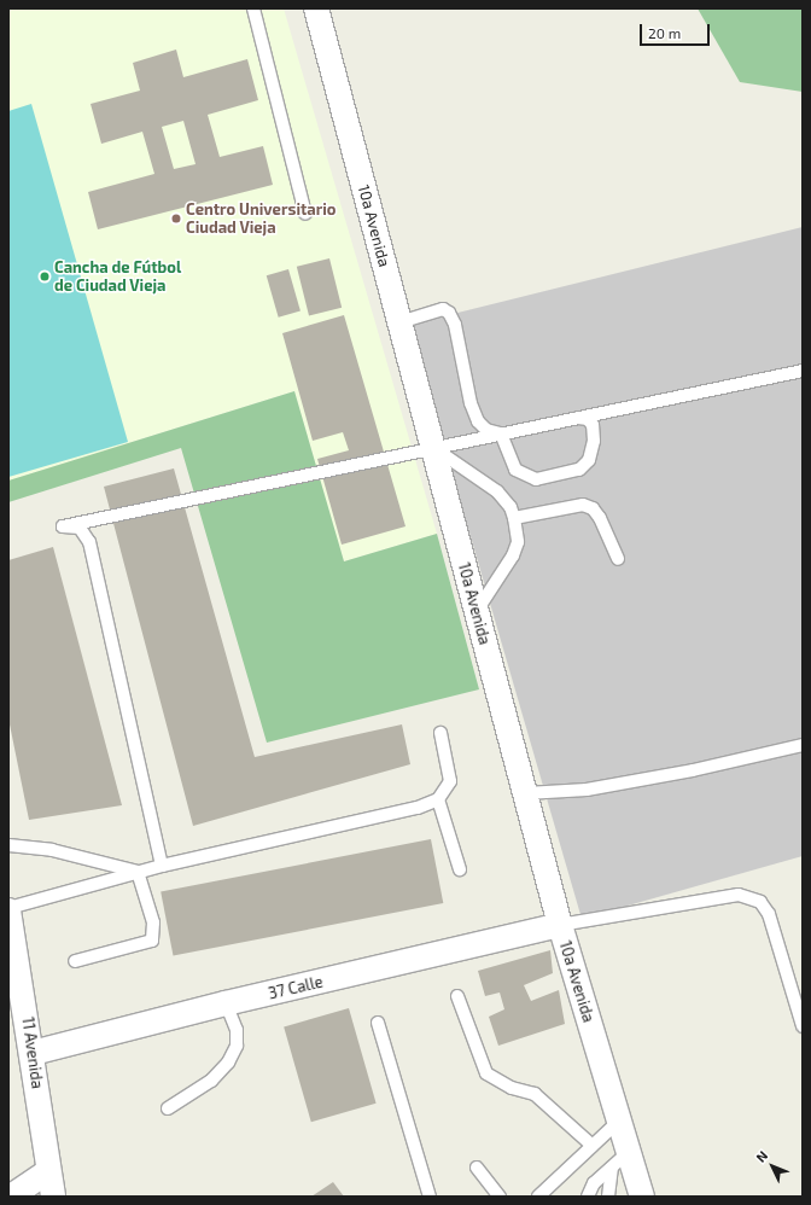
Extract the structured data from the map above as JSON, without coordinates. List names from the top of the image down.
{
  "streets": {
    "street": ["10a Avenida", "37 Calle", "11 Avenida"]
  },
  "crossings": [
    ["10a Avenida", "37 Calle"],
    ["37 Calle", "11 Avenida"]
  ],
  "places": ["Centro Universitario Ciudad Vieja", "Cancha de Fútbol de Ciudad Vieja"],
  "scale_bar": "20 m",
  "north": "top left"
}
